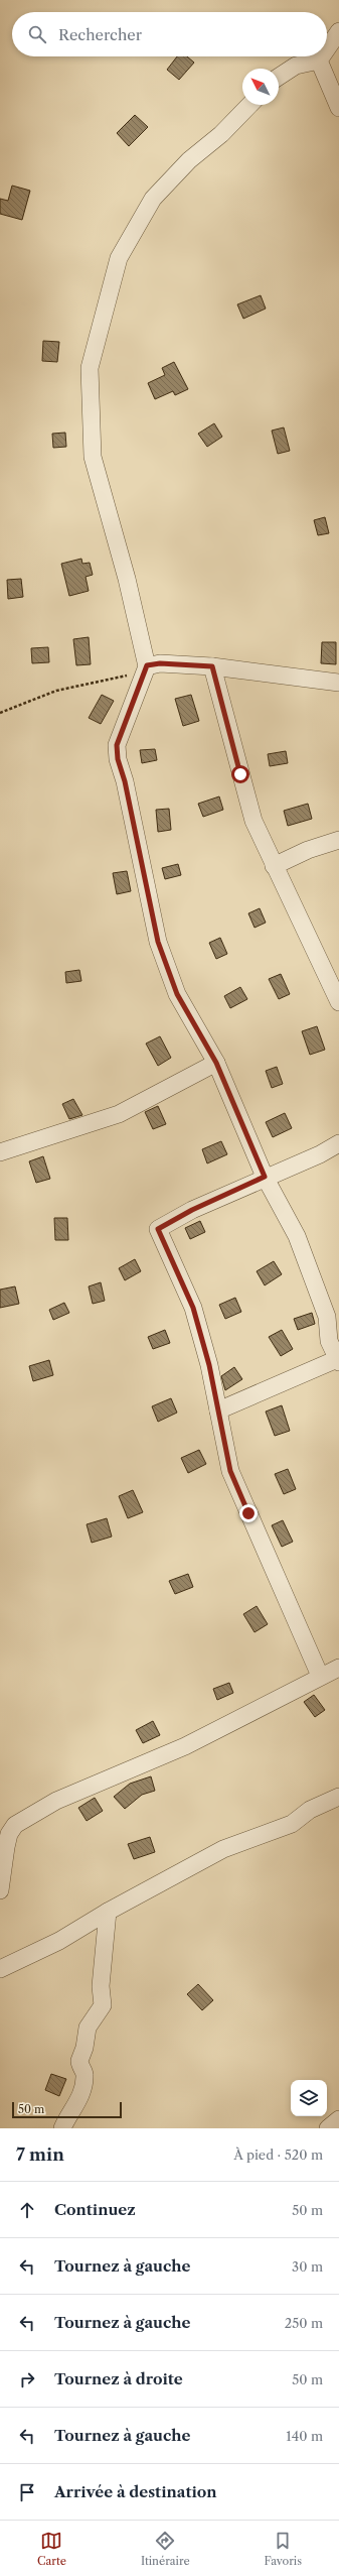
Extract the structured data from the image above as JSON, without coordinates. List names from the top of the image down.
{
  "scale_bar": "50 m",
  "north": "top left",
  "page": {
    "search": "Rechercher",
    "scale": "50 m",
    "heading": ["7 min", "À pied · 520 m"],
    "list": [
      ["Continuez", "50 m"],
      ["Tournez à gauche", "30 m"],
      ["Tournez à gauche", "250 m"],
      ["Tournez à droite", "50 m"],
      ["Tournez à gauche", "140 m"],
      "Arrivée à destination"
    ],
    "nav": ["Carte", "Itinéraire", "Favoris"]
  }
}
